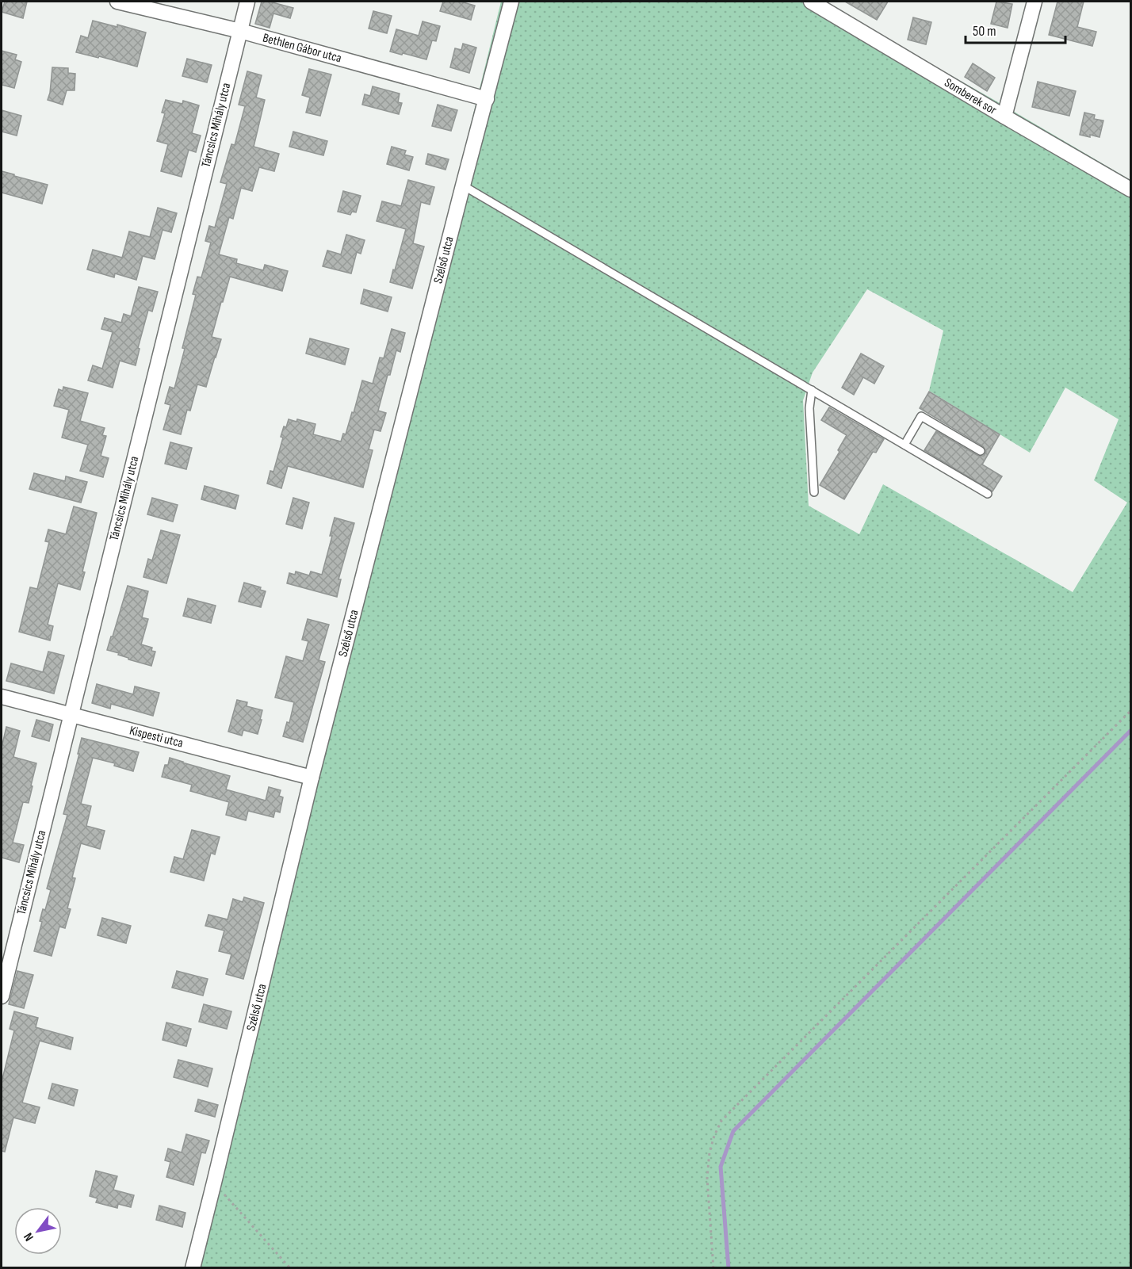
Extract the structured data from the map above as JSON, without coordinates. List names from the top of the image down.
{
  "streets": {
    "street": [
      "Bethlen Gábor utca",
      "Somberek sor",
      "Táncsics Mihály utca",
      "Szélső utca",
      "Kispesti utca"
    ]
  },
  "crossings": [
    ["Bethlen Gábor utca", "Táncsics Mihály utca"],
    ["Bethlen Gábor utca", "Szélső utca"],
    ["Táncsics Mihály utca", "Kispesti utca"],
    ["Szélső utca", "Kispesti utca"]
  ],
  "scale_bar": "50 m",
  "north": "bottom left"
}
